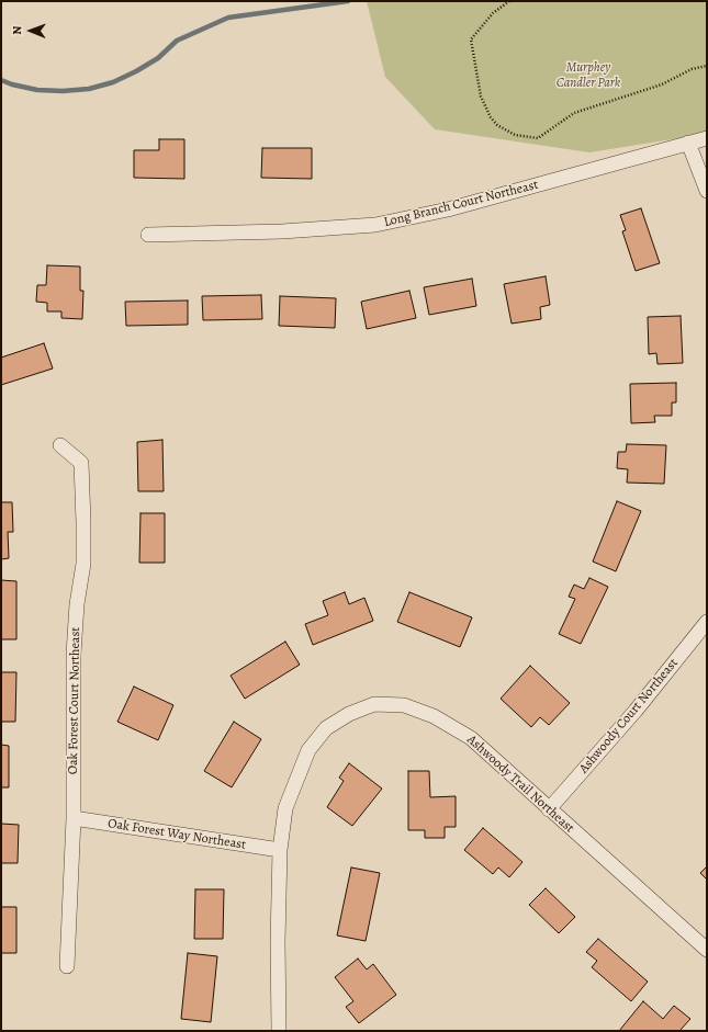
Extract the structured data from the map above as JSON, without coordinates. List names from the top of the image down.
{
  "streets": {
    "street": [
      "Long Branch Court Northeast",
      "Oak Forest Court Northeast",
      "Ashwoody Court Northeast",
      "Ashwoody Trail Northeast",
      "Oak Forest Way Northeast"
    ]
  },
  "crossings": [
    ["Oak Forest Court Northeast", "Oak Forest Way Northeast"],
    ["Ashwoody Court Northeast", "Ashwoody Trail Northeast"],
    ["Ashwoody Trail Northeast", "Oak Forest Way Northeast"]
  ],
  "parks": ["Murphey Candler Park"],
  "north": "left"
}
